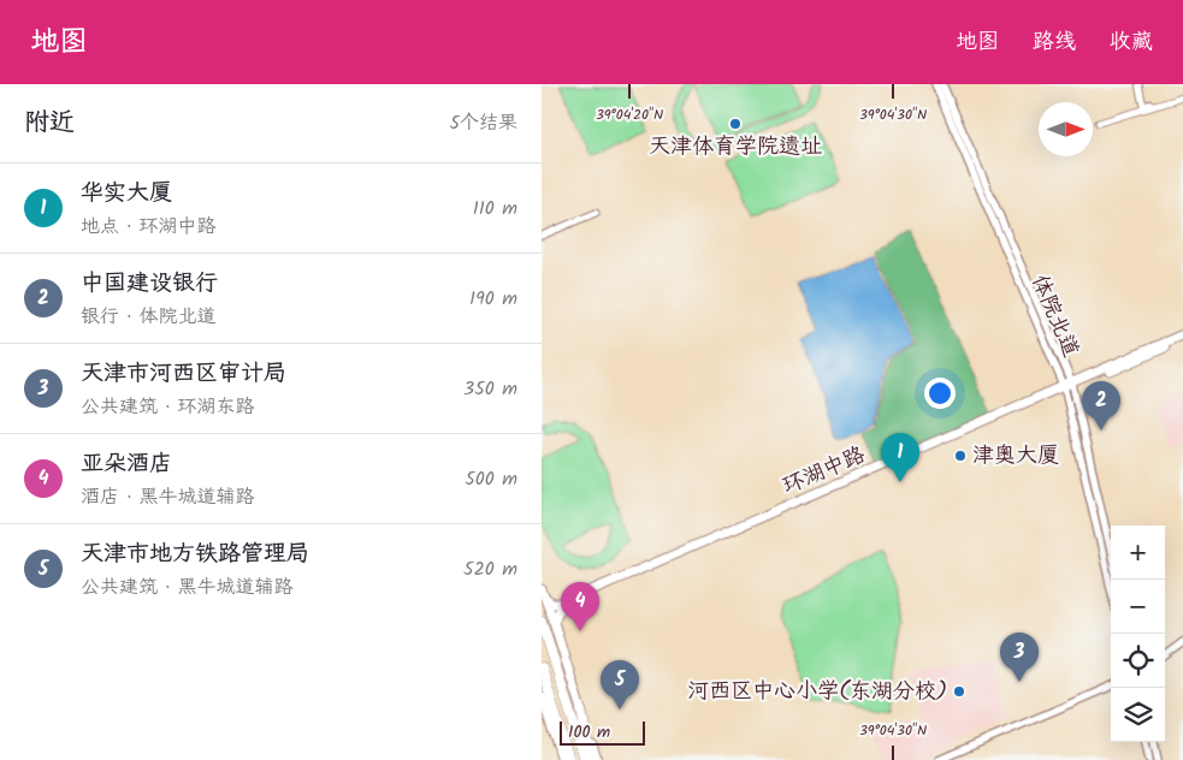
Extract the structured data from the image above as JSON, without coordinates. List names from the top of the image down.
{
  "streets": {
    "main road": ["环湖中路"],
    "street": ["体院北道"]
  },
  "crossings": [
    ["体院北道", "环湖中路"]
  ],
  "places": ["天津体育学院遗址", "津奥大厦", "河西区中心小学(东湖分校)"],
  "scale_bar": "100 m",
  "north": "right",
  "page": {
    "header": "地图",
    "nav": ["地图", "路线", "收藏"],
    "heading": ["附近", "5个结果"],
    "list": [
      {
        "mark": "1",
        "name": "华实大厦",
        "note": "地点 · 环湖中路",
        "value": "110 m"
      },
      {
        "mark": "2",
        "name": "中国建设银行",
        "note": "银行 · 体院北道",
        "value": "190 m"
      },
      {
        "mark": "3",
        "name": "天津市河西区审计局",
        "note": "公共建筑 · 环湖东路",
        "value": "350 m"
      },
      {
        "mark": "4",
        "name": "亚朵酒店",
        "note": "酒店 · 黑牛城道辅路",
        "value": "500 m"
      },
      {
        "mark": "5",
        "name": "天津市地方铁路管理局",
        "note": "公共建筑 · 黑牛城道辅路",
        "value": "520 m"
      }
    ],
    "pins": [
      "2",
      "1",
      "4",
      "3",
      "5"
    ],
    "map_buttons": ["+", "−"],
    "scale": "100 m"
  },
  "coordinates": ["39°04'20\"N", "39°04'30\"N"]
}
